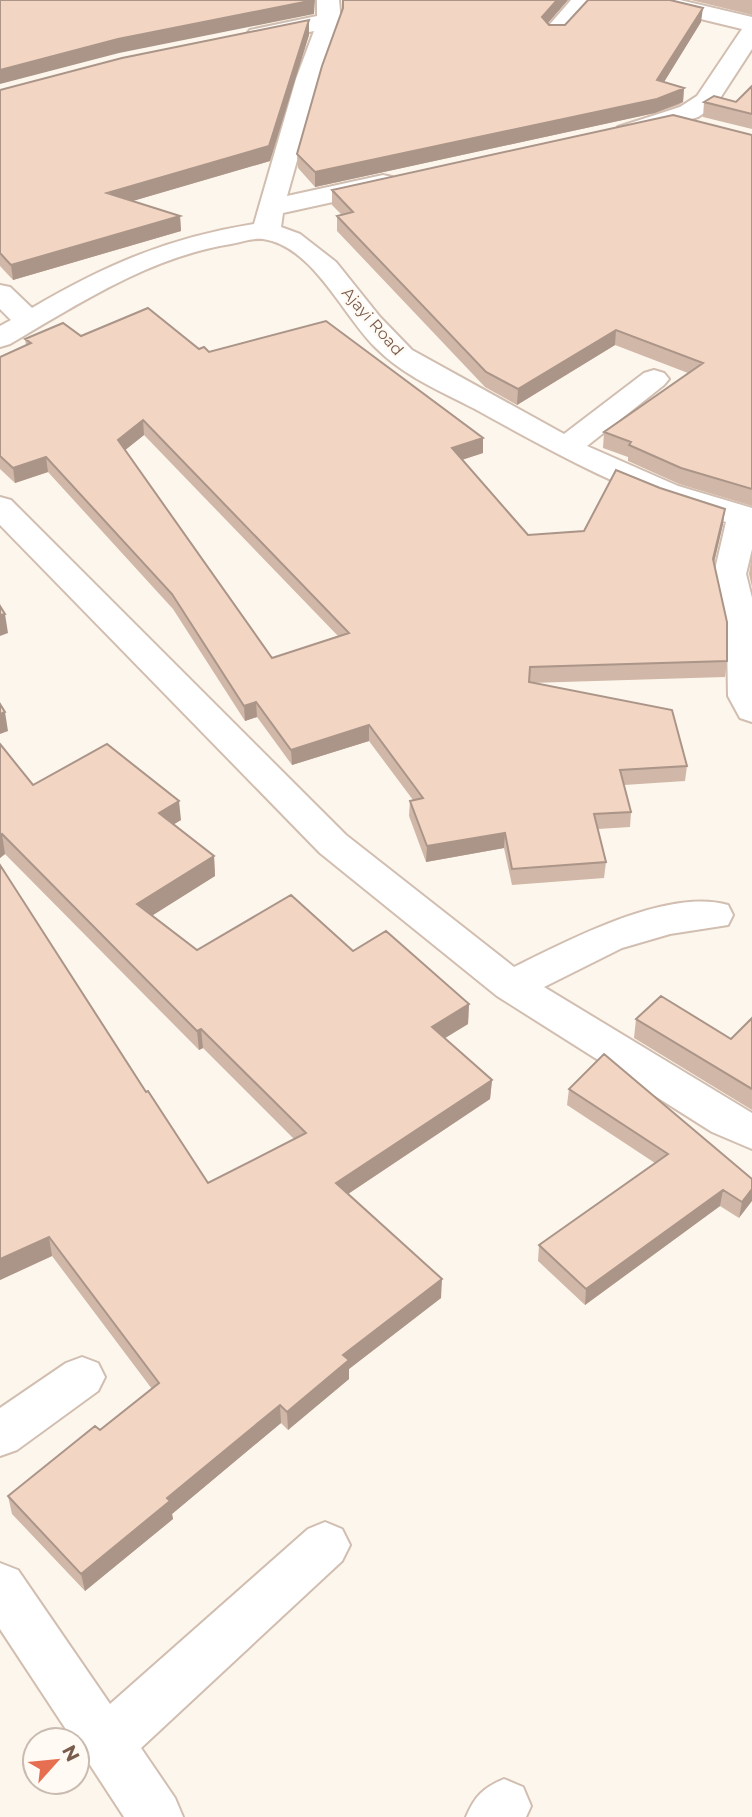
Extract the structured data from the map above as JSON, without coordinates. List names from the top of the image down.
{
  "streets": {
    "street": ["Ajayi Road"]
  },
  "north": "top right"
}
